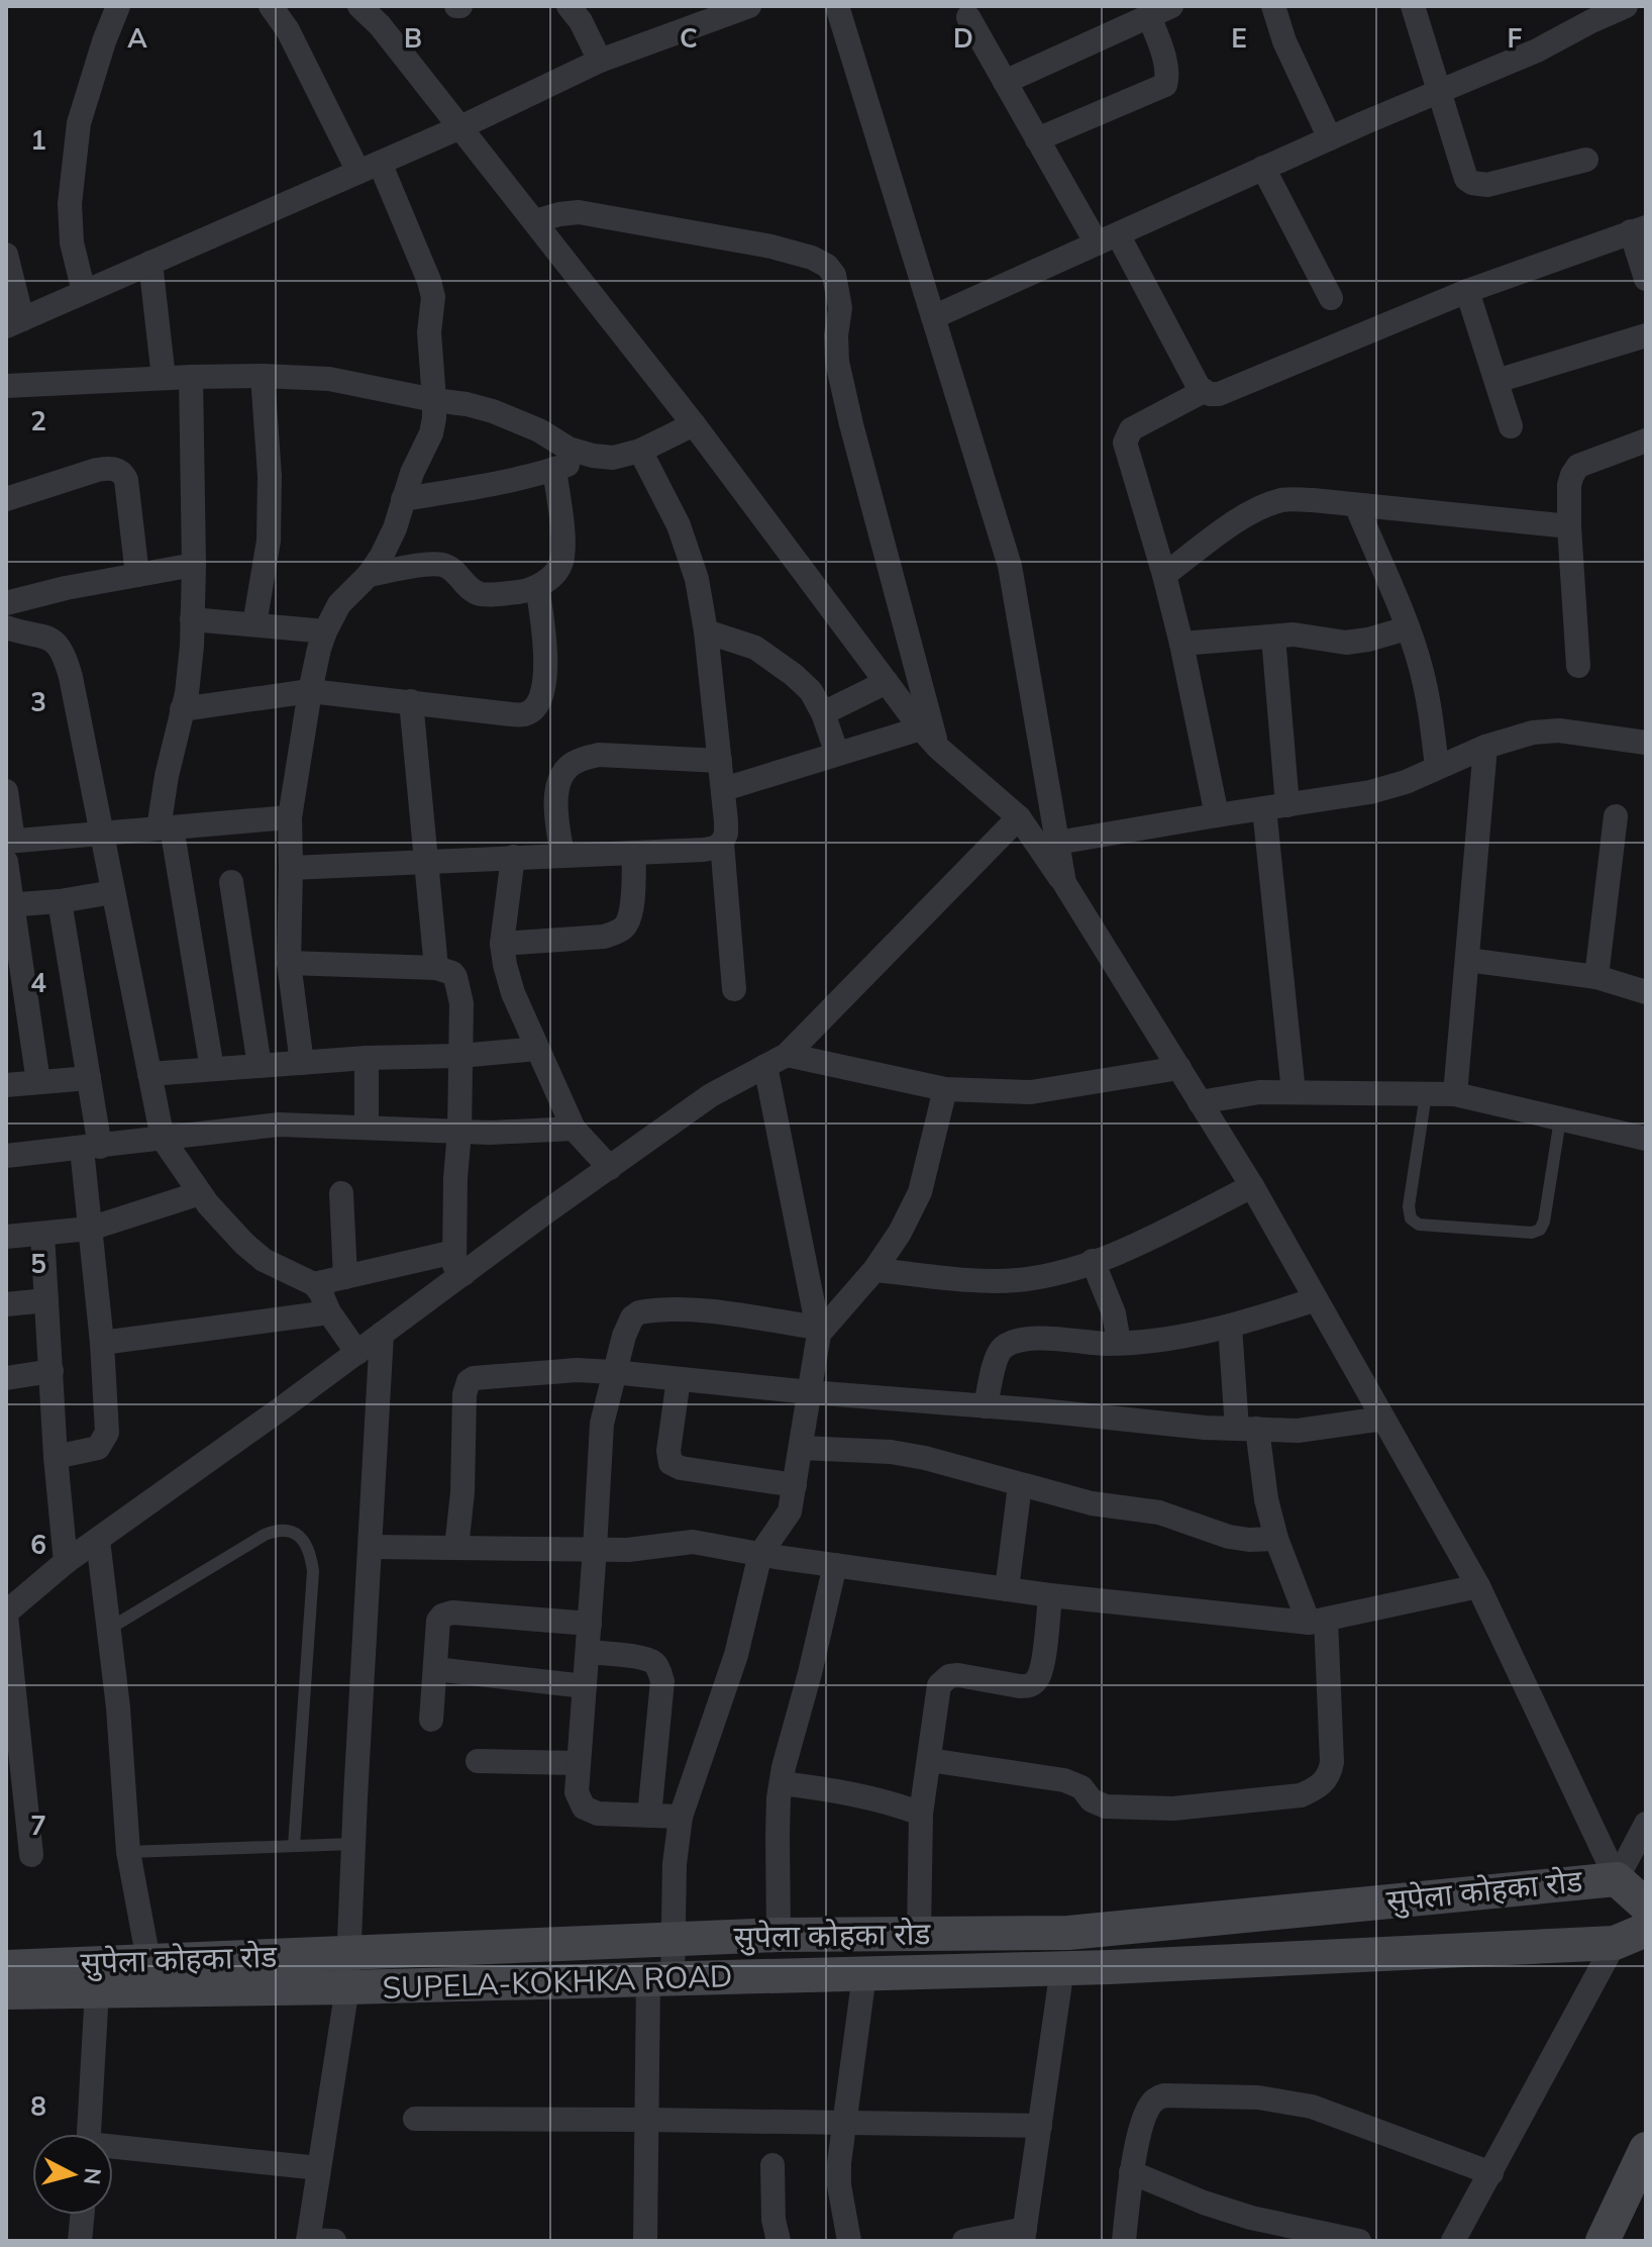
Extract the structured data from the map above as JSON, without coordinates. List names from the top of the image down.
{
  "streets": {
    "street": ["सुपेला कोहका रोड", "SUPELA-KOKHKA ROAD"]
  },
  "crossings": [
    ["सुपेला कोहका रोड", "SUPELA-KOKHKA ROAD"]
  ],
  "north": "right",
  "grid": {
    "columns": [
      "A",
      "B",
      "C",
      "D",
      "E",
      "F"
    ],
    "rows": [
      "1",
      "2",
      "3",
      "4",
      "5",
      "6",
      "7",
      "8"
    ]
  }
}
